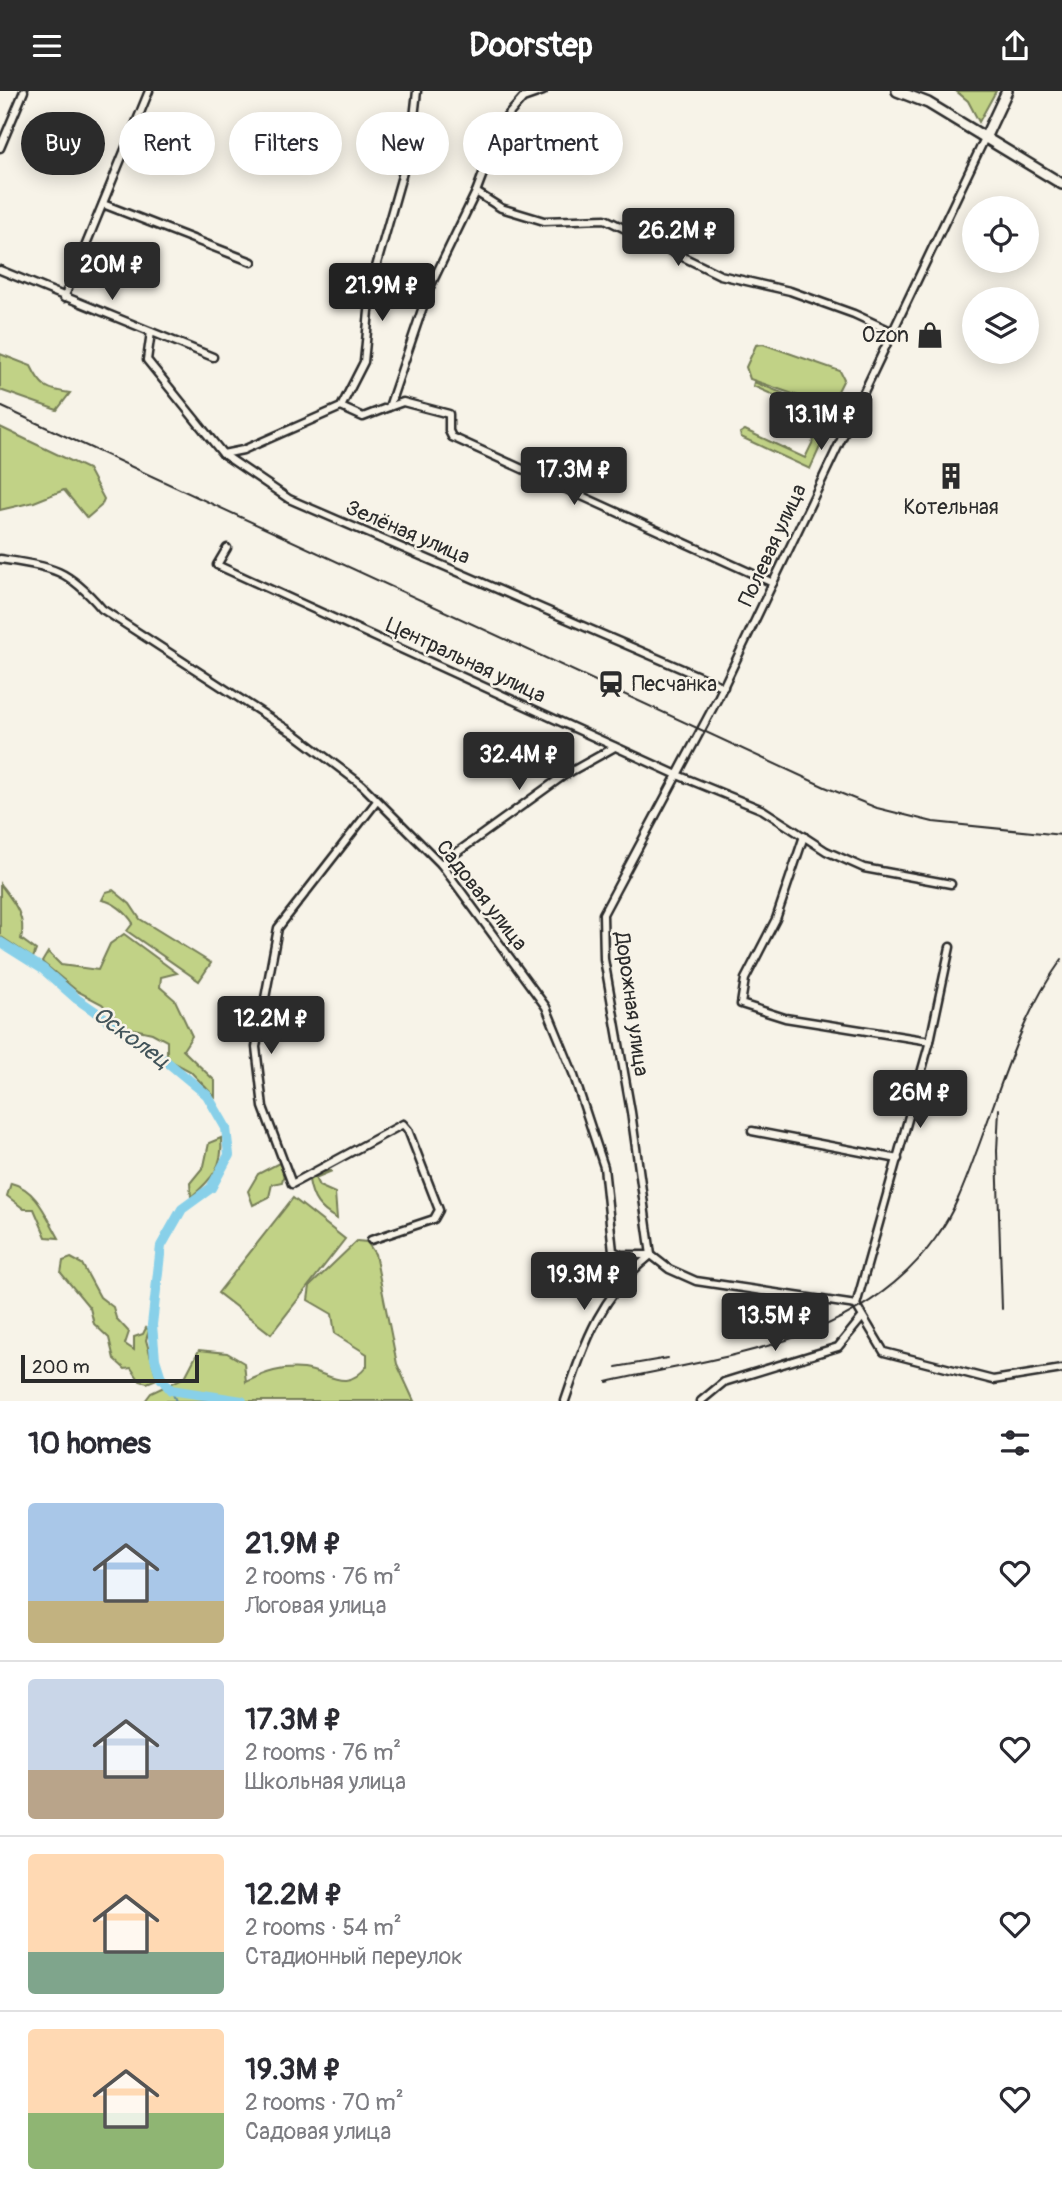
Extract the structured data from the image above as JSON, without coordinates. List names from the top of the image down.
{
  "streets": {
    "street": [
      "Зелёная улица",
      "Полевая улица",
      "Центральная улица",
      "Садовая улица",
      "Дорожная улица"
    ]
  },
  "crossings": [
    ["Зелёная улица", "Полевая улица"],
    ["Полевая улица", "Центральная улица"],
    ["Полевая улица", "Дорожная улица"],
    ["Центральная улица", "Дорожная улица"],
    ["Садовая улица", "Дорожная улица"]
  ],
  "water": ["Осколец"],
  "places": {
    "shop": ["Ozon"],
    "building": ["Котельная"],
    "station": ["Песчанка"]
  },
  "scale_bar": "200 m",
  "page": {
    "header": "Doorstep",
    "chip": [
      "Buy",
      "Rent",
      "Filters",
      "New",
      "Apartment"
    ],
    "price": [
      "26.2M ₽",
      "20M ₽",
      "21.9M ₽",
      "13.1M ₽",
      "17.3M ₽",
      "32.4M ₽",
      "12.2M ₽",
      "26M ₽",
      "19.3M ₽",
      "13.5M ₽"
    ],
    "scale": "200 m",
    "heading": "10 homes",
    "list": [
      {
        "name": "21.9M ₽",
        "note": "2 rooms · 76 m² · Логовая улица"
      },
      {
        "name": "17.3M ₽",
        "note": "2 rooms · 76 m² · Школьная улица"
      },
      {
        "name": "12.2M ₽",
        "note": "2 rooms · 54 m² · Стадионный переулок"
      },
      {
        "name": "19.3M ₽",
        "note": "2 rooms · 70 m² · Садовая улица"
      }
    ]
  }
}
